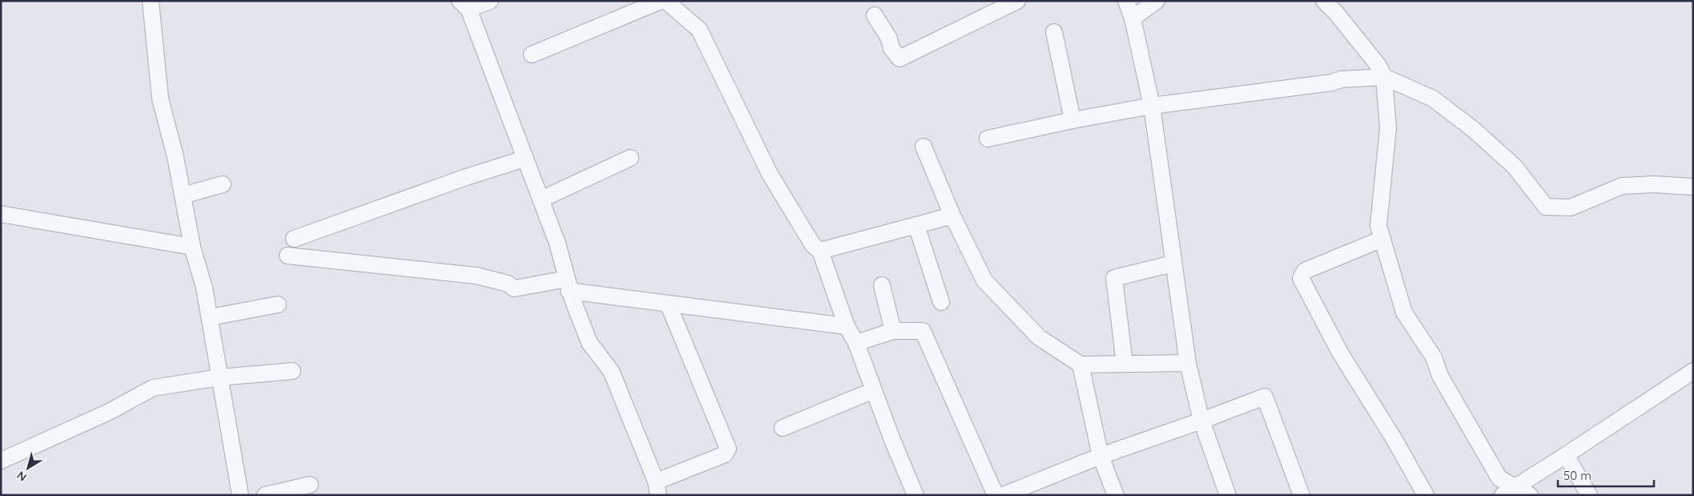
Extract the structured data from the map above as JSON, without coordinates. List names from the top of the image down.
{
  "scale_bar": "50 m",
  "north": "bottom left"
}
